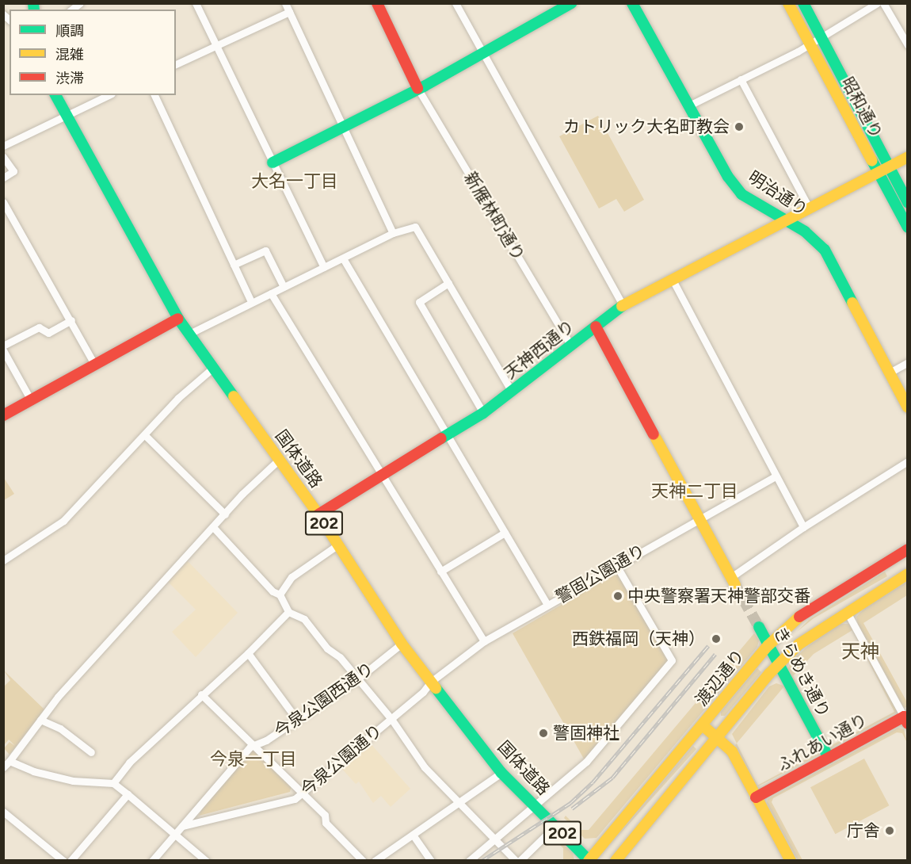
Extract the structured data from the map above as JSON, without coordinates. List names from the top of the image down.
{
  "streets": {
    "main road": [
      "昭和通り",
      "明治通り",
      "天神西通り",
      "国体道路",
      "202",
      "きらめき通り",
      "渡辺通り",
      "ふれあい通り"
    ],
    "street": [
      "新雁林町通り",
      "警固公園通り",
      "今泉公園西通り",
      "今泉公園通り"
    ]
  },
  "crossings": [
    ["昭和通り", "天神西通り"],
    ["明治通り", "天神西通り"],
    ["新雁林町通り", "天神西通り"],
    ["天神西通り", "国体道路"],
    ["国体道路", "警固公園通り"],
    ["国体道路", "渡辺通り"],
    ["国体道路", "今泉公園西通り"],
    ["国体道路", "今泉公園通り"],
    ["警固公園通り", "今泉公園通り"],
    ["きらめき通り", "渡辺通り"],
    ["きらめき通り", "ふれあい通り"],
    ["今泉公園西通り", "今泉公園通り"]
  ],
  "districts": [
    "大名一丁目",
    "天神二丁目",
    "天神",
    "今泉一丁目"
  ],
  "places": [
    "カトリック大名町教会",
    "中央警察署天神警部交番",
    "西鉄福岡（天神）",
    "警固神社",
    "庁舎"
  ],
  "legend": ["順調", "混雑", "渋滞"]
}
